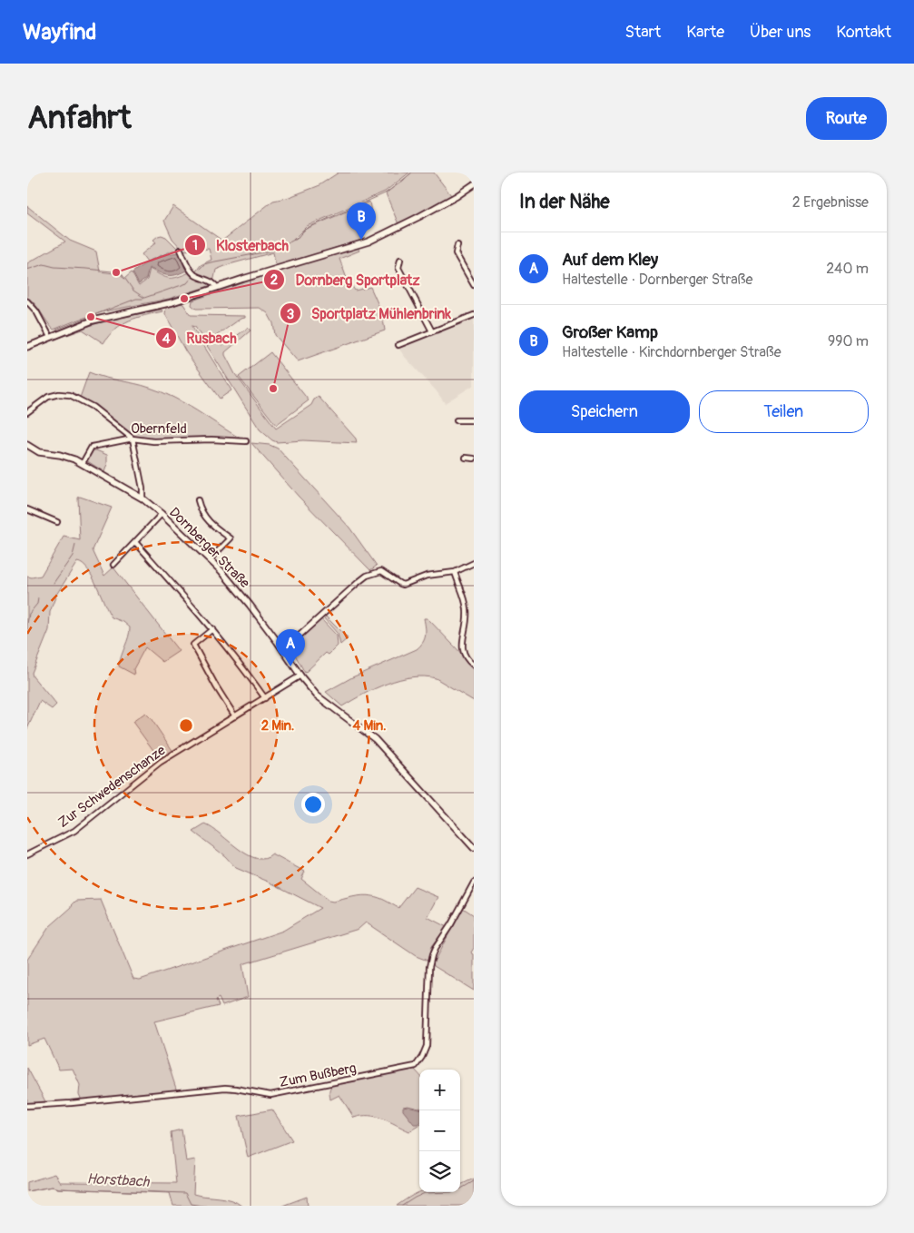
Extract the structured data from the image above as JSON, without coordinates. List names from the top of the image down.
{
  "streets": {
    "street": [
      "Obernfeld",
      "Dornberger Straße",
      "Zur Schwedenschanze",
      "Zum Bußberg"
    ]
  },
  "crossings": [
    ["Obernfeld", "Dornberger Straße"],
    ["Dornberger Straße", "Zur Schwedenschanze"]
  ],
  "water": ["Horstbach"],
  "places": [
    "Klosterbach",
    "Dornberg Sportplatz",
    "Rusbach",
    "Sportplatz Mühlenbrink"
  ],
  "page": {
    "header": "Wayfind",
    "nav": [
      "Start",
      "Karte",
      "Über uns",
      "Kontakt"
    ],
    "buttons": [
      "Route",
      ["Speichern", "Teilen"]
    ],
    "title": "Anfahrt",
    "heading": ["In der Nähe", "2 Ergebnisse"],
    "pins": ["B", "A"],
    "list": [
      {
        "mark": "A",
        "name": "Auf dem Kley",
        "note": "Haltestelle · Dornberger Straße",
        "value": "240 m"
      },
      {
        "mark": "B",
        "name": "Großer Kamp",
        "note": "Haltestelle · Kirchdornberger Straße",
        "value": "990 m"
      }
    ],
    "map_buttons": ["+", "−"]
  },
  "rings": ["2 Min.", "4 Min."]
}
